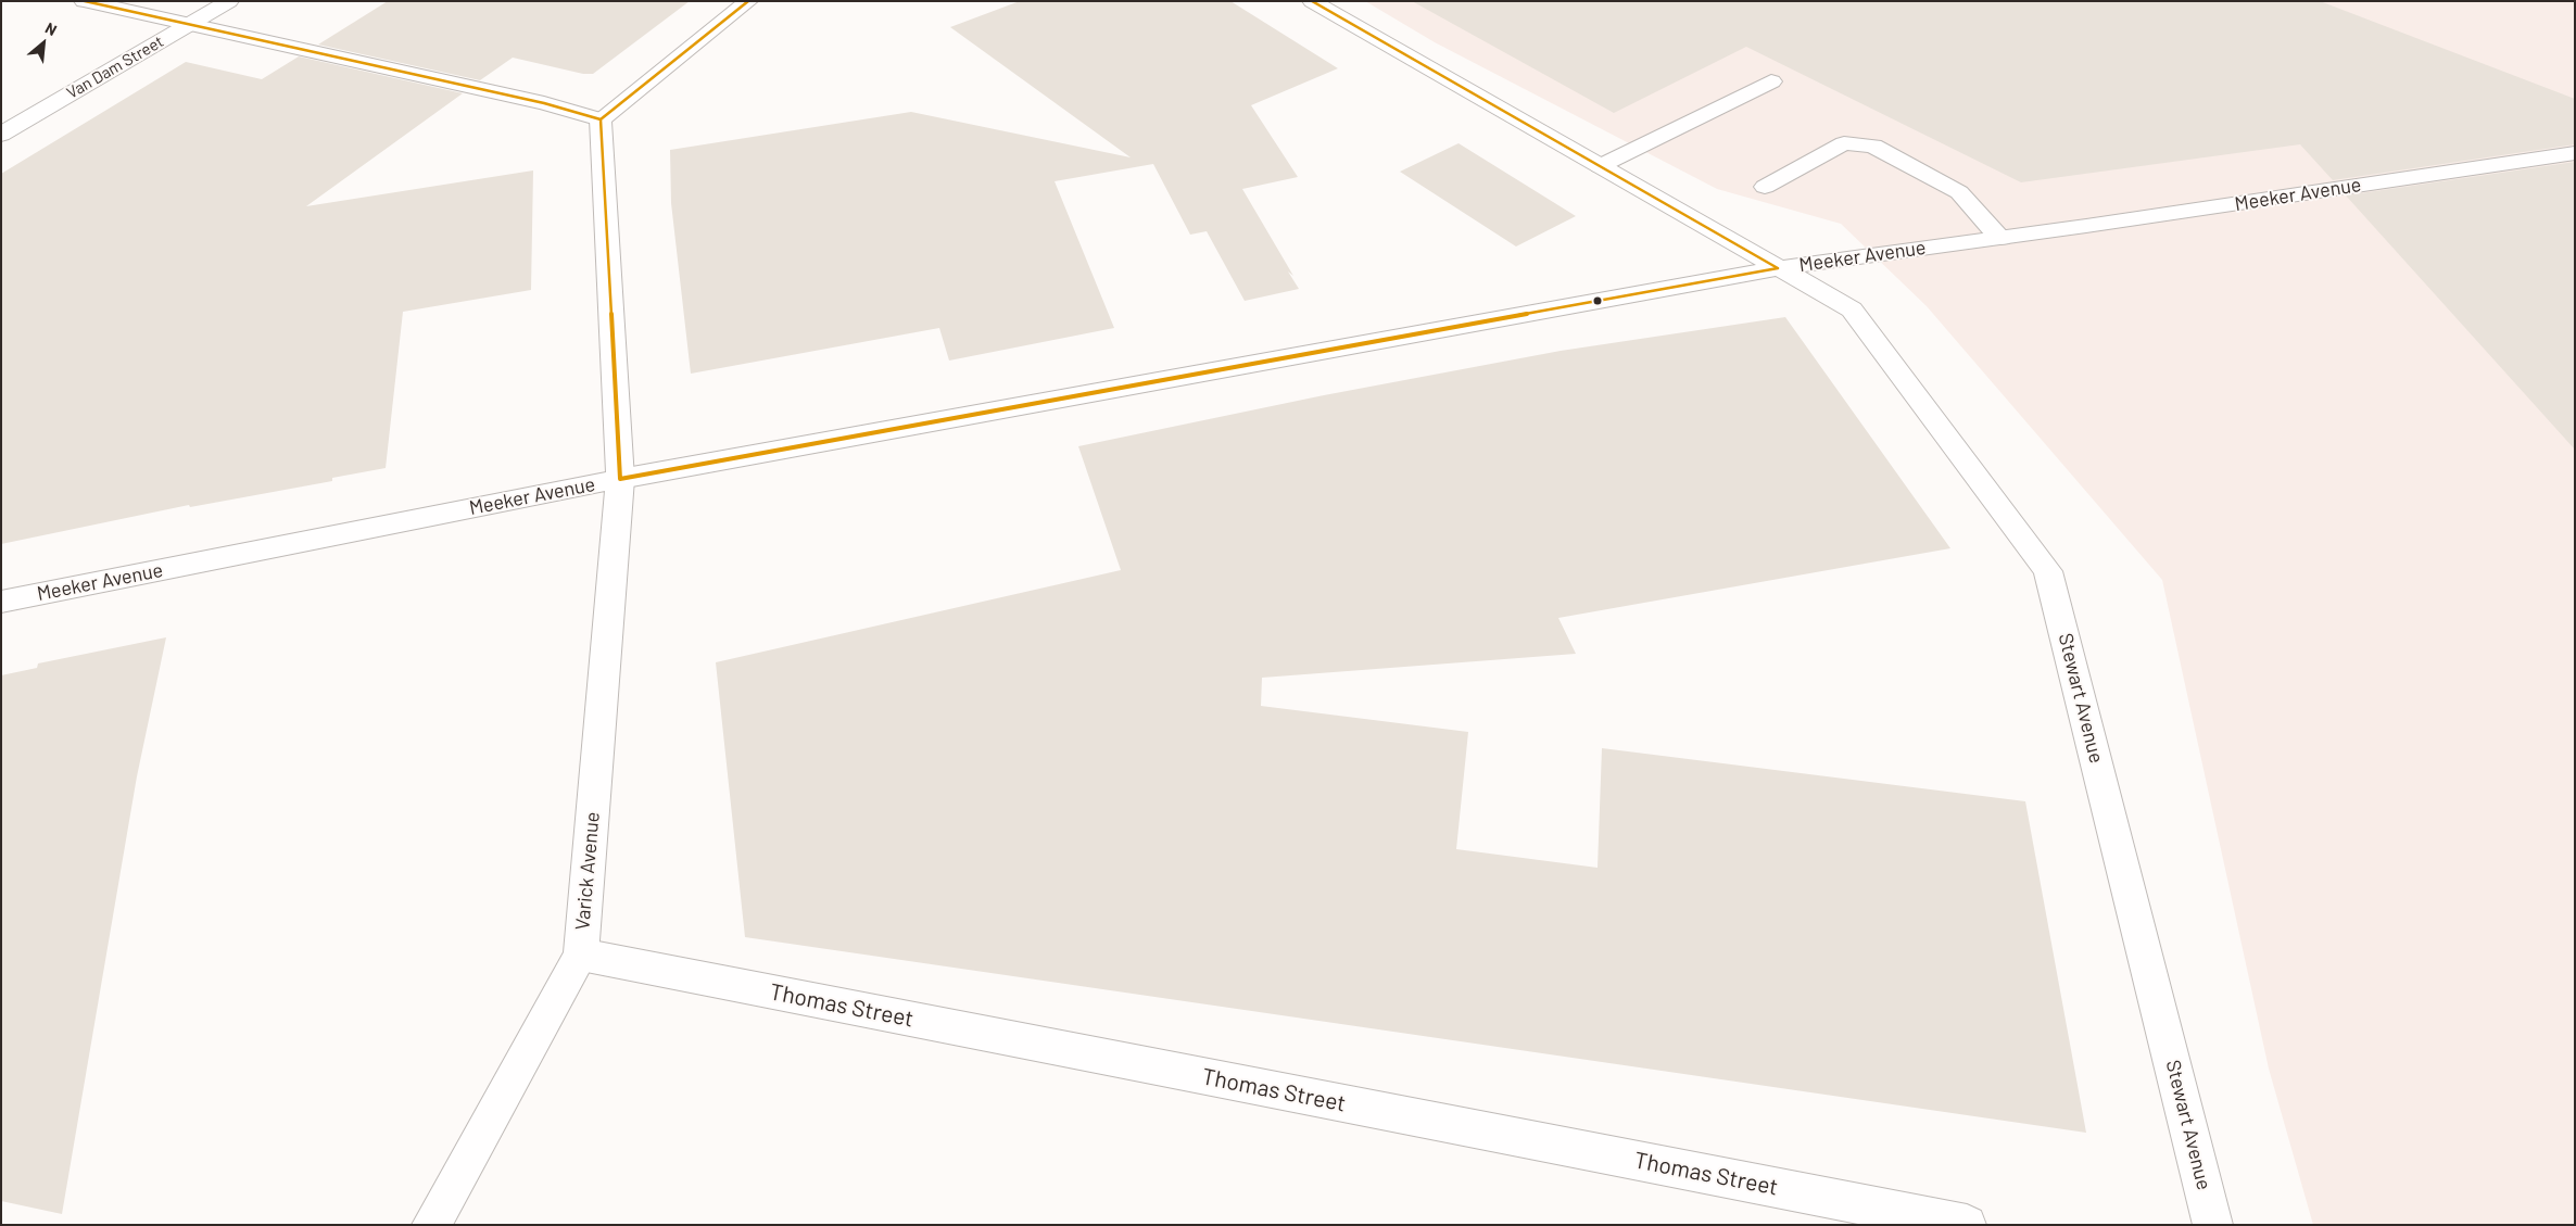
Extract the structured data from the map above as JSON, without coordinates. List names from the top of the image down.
{
  "streets": {
    "street": [
      "Van Dam Street",
      "Meeker Avenue",
      "Stewart Avenue",
      "Varick Avenue",
      "Thomas Street"
    ]
  },
  "crossings": [
    ["Meeker Avenue", "Stewart Avenue"],
    ["Meeker Avenue", "Varick Avenue"],
    ["Varick Avenue", "Thomas Street"]
  ],
  "north": "top right"
}
